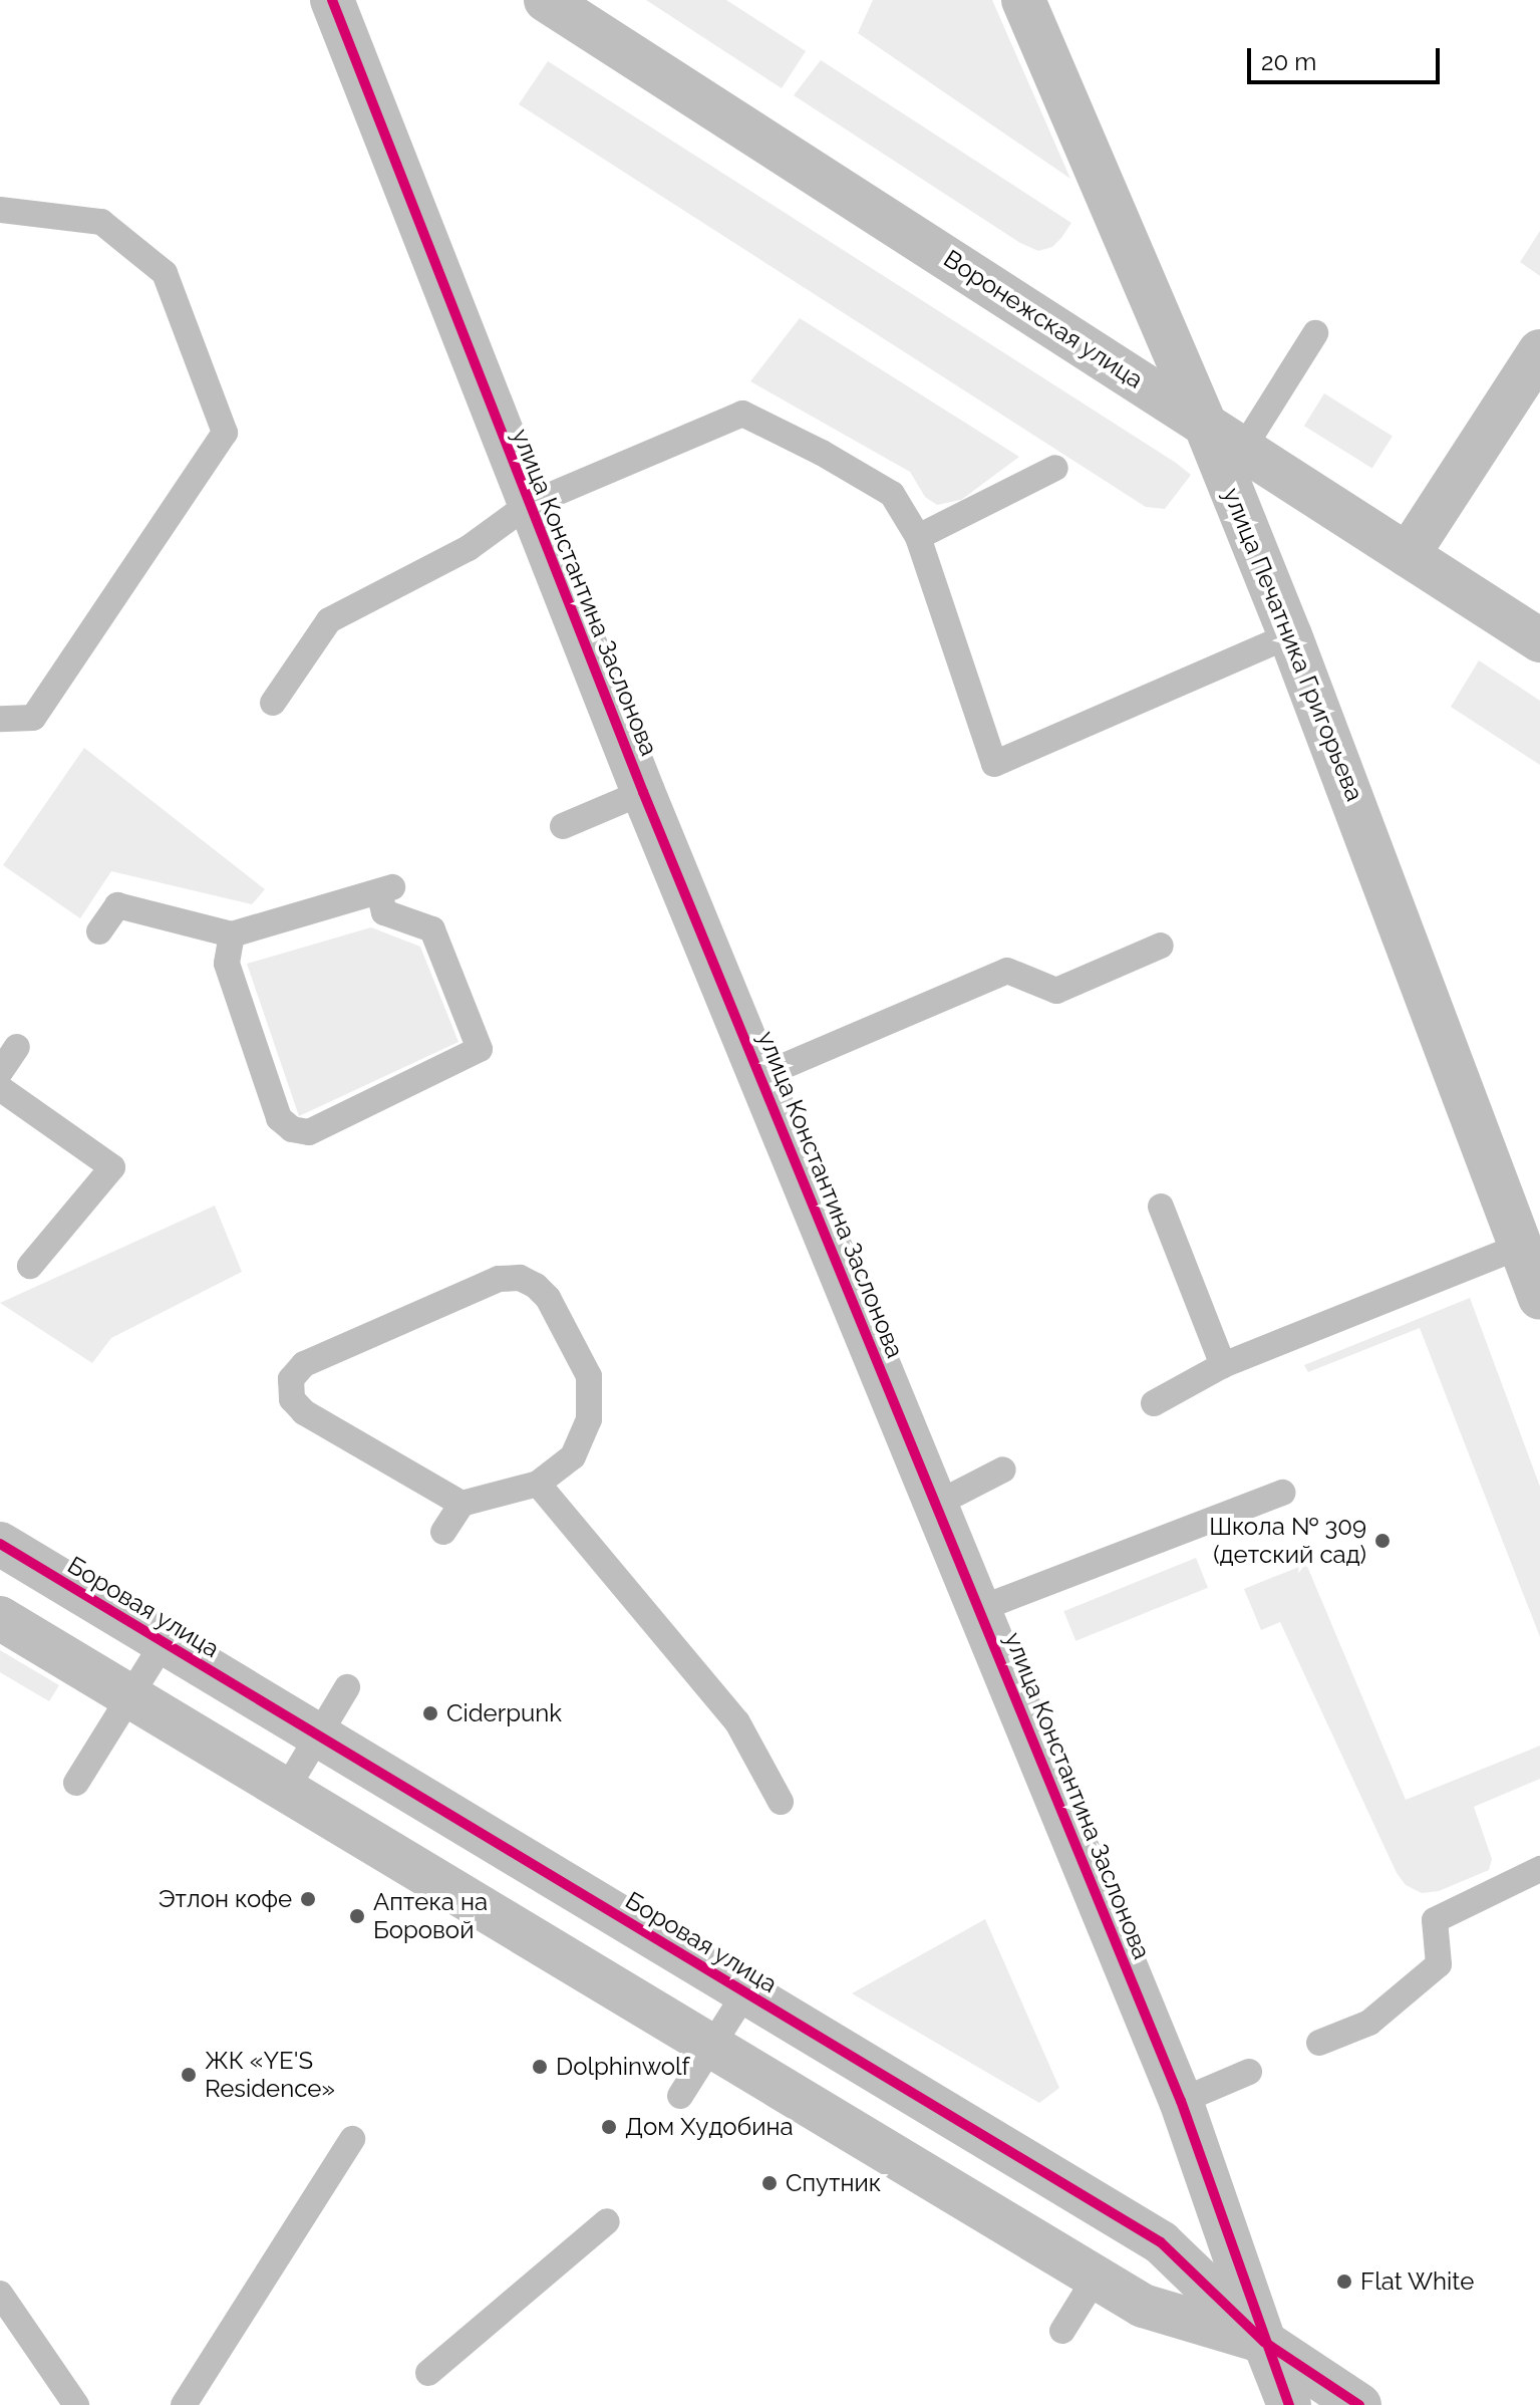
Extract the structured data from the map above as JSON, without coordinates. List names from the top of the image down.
{
  "streets": {
    "street": [
      "Воронежская улица",
      "улица Константина Заслонова",
      "улица Печатника Григорьева",
      "Боровая улица"
    ]
  },
  "crossings": [
    ["Воронежская улица", "улица Печатника Григорьева"],
    ["улица Константина Заслонова", "Боровая улица"]
  ],
  "places": [
    "Школа № 309 (детский сад)",
    "Ciderpunk",
    "Этлон кофе",
    "Аптека на Боровой",
    "Dolphinwolf",
    "ЖК «YE'S Residence»",
    "Дом Худобина",
    "Спутник",
    "Flat White"
  ],
  "scale_bar": "20 m"
}
